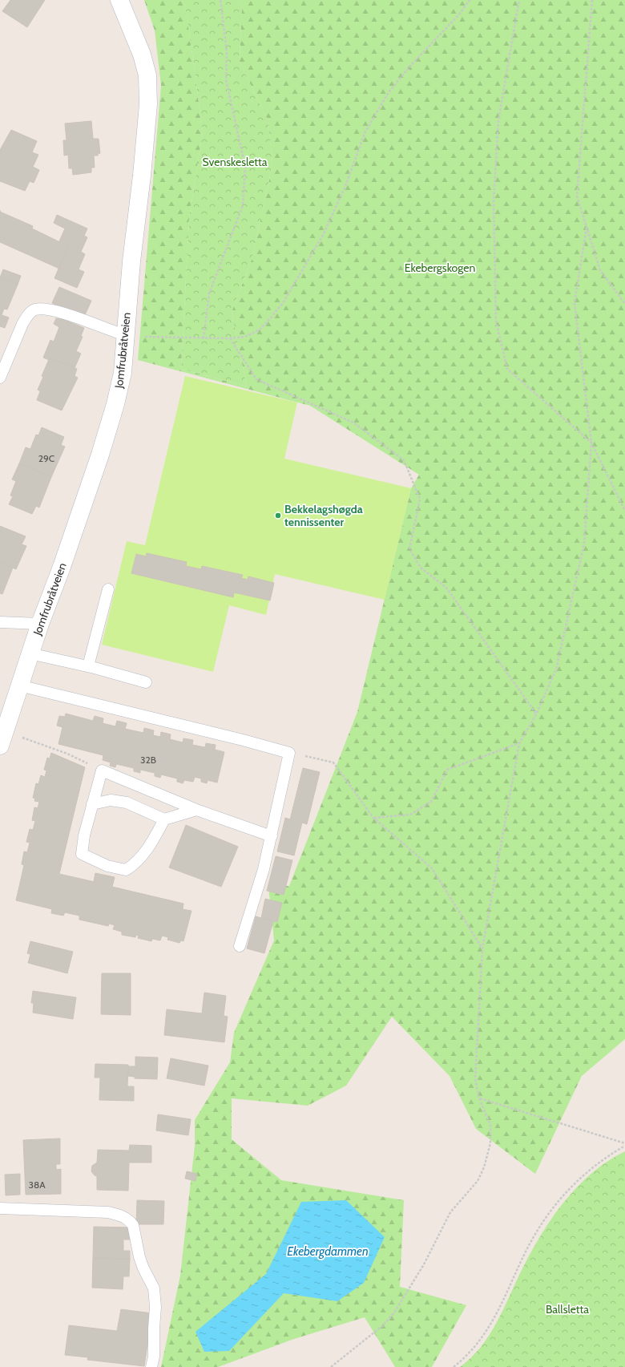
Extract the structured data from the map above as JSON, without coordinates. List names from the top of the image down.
{
  "streets": {
    "street": ["Jomfrubråtveien"]
  },
  "water": ["Ekebergdammen"],
  "parks": ["Svenskesletta", "Ekebergskogen", "Ballsletta"],
  "places": ["Bekkelagshøgda tennissenter"],
  "house_numbers": ["29C", "32B", "38A"]
}
